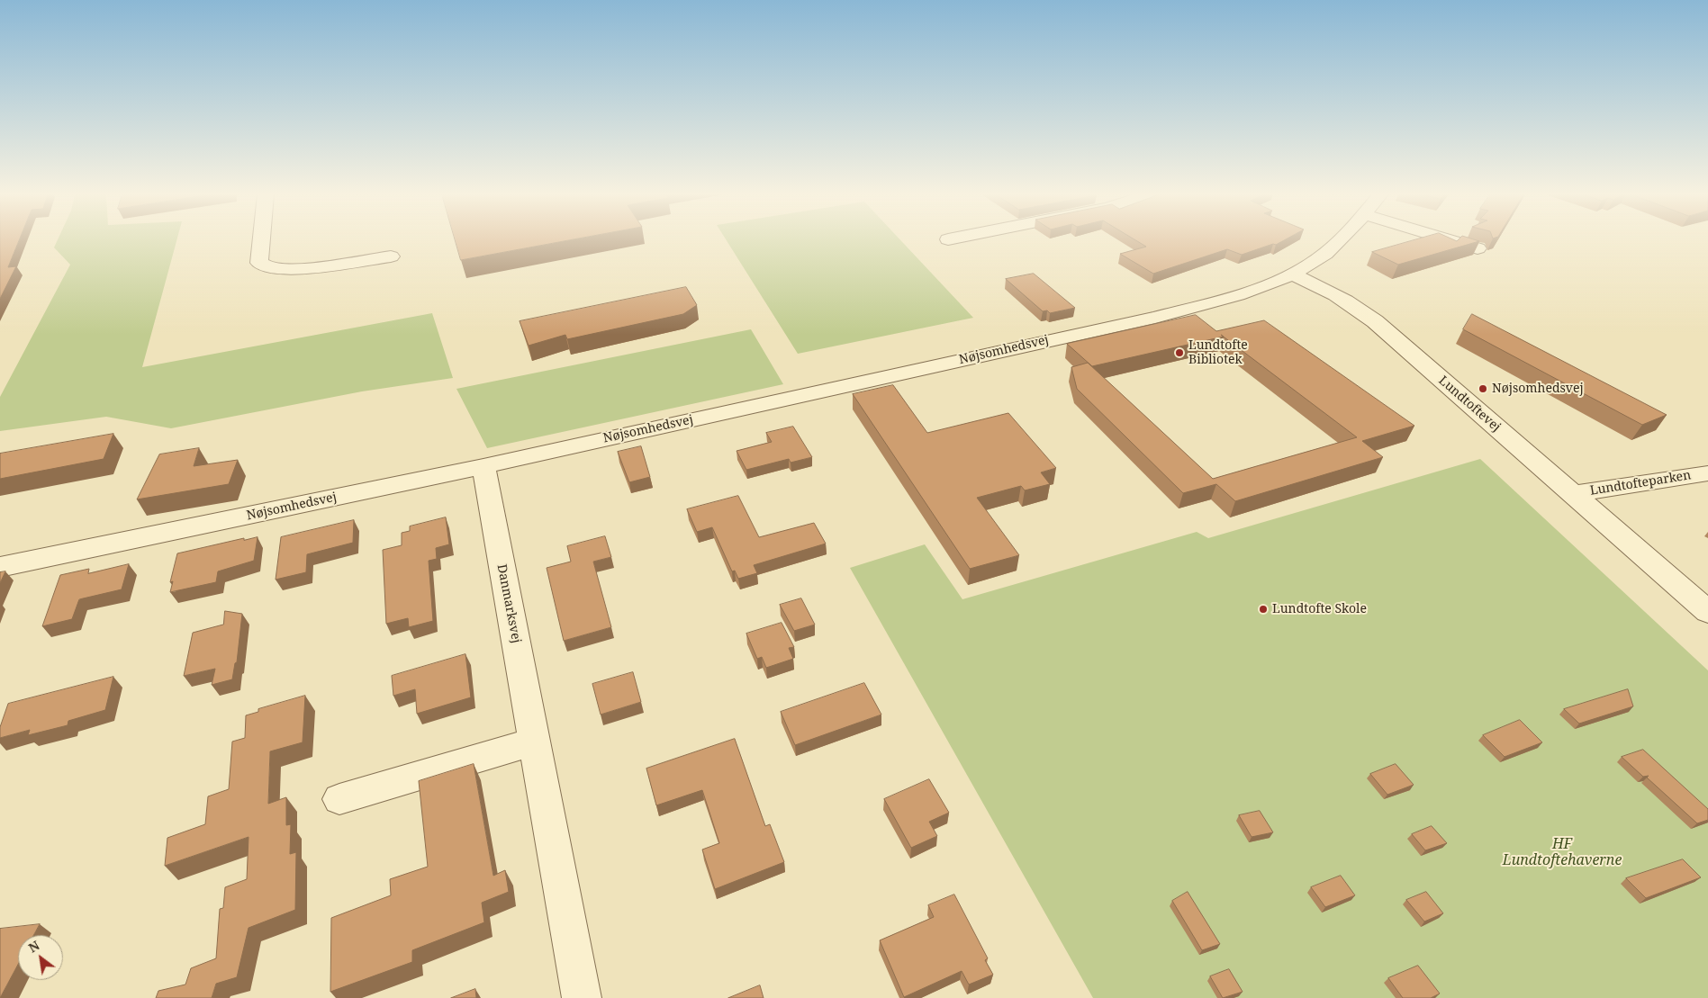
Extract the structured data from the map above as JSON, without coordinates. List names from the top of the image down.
{
  "streets": {
    "street": [
      "Nøjsomhedsvej",
      "Lundtoftevej",
      "Lundtofteparken",
      "Danmarksvej"
    ]
  },
  "crossings": [
    ["Nøjsomhedsvej", "Lundtoftevej"],
    ["Nøjsomhedsvej", "Danmarksvej"],
    ["Lundtoftevej", "Lundtofteparken"]
  ],
  "parks": ["HF Lundtoftehaverne"],
  "places": ["Lundtofte Bibliotek", "Nøjsomhedsvej", "Lundtofte Skole"],
  "north": "top left"
}
